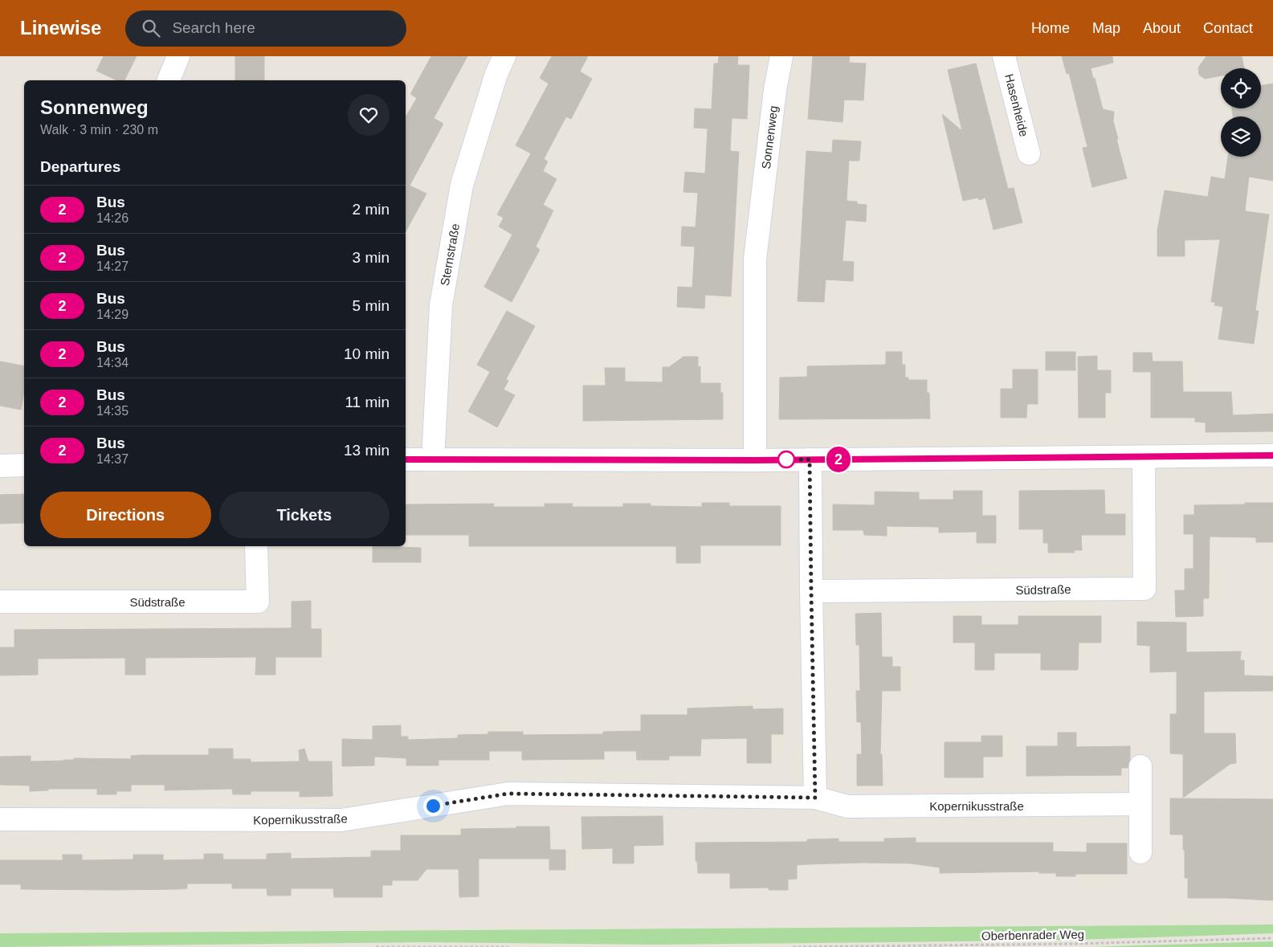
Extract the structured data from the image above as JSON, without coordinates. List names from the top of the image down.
{
  "streets": {
    "street": [
      "Hasenheide",
      "Sonnenweg",
      "Sternstraße",
      "Südstraße",
      "Kopernikusstraße"
    ],
    "path": ["Oberbenrader Weg"]
  },
  "lines": ["bus line 2"],
  "page": {
    "header": "Linewise",
    "search": "Search here",
    "nav": [
      "Home",
      "Map",
      "About",
      "Contact"
    ],
    "on_map": "2",
    "heading": [
      ["Sonnenweg", "Walk · 3 min · 230 m"],
      "Departures"
    ],
    "list": [
      {
        "mark": "2",
        "name": "Bus",
        "note": "14:26",
        "value": "2 min"
      },
      {
        "mark": "2",
        "name": "Bus",
        "note": "14:27",
        "value": "3 min"
      },
      {
        "mark": "2",
        "name": "Bus",
        "note": "14:29",
        "value": "5 min"
      },
      {
        "mark": "2",
        "name": "Bus",
        "note": "14:34",
        "value": "10 min"
      },
      {
        "mark": "2",
        "name": "Bus",
        "note": "14:35",
        "value": "11 min"
      },
      {
        "mark": "2",
        "name": "Bus",
        "note": "14:37",
        "value": "13 min"
      }
    ],
    "buttons": ["Directions", "Tickets"]
  }
}
